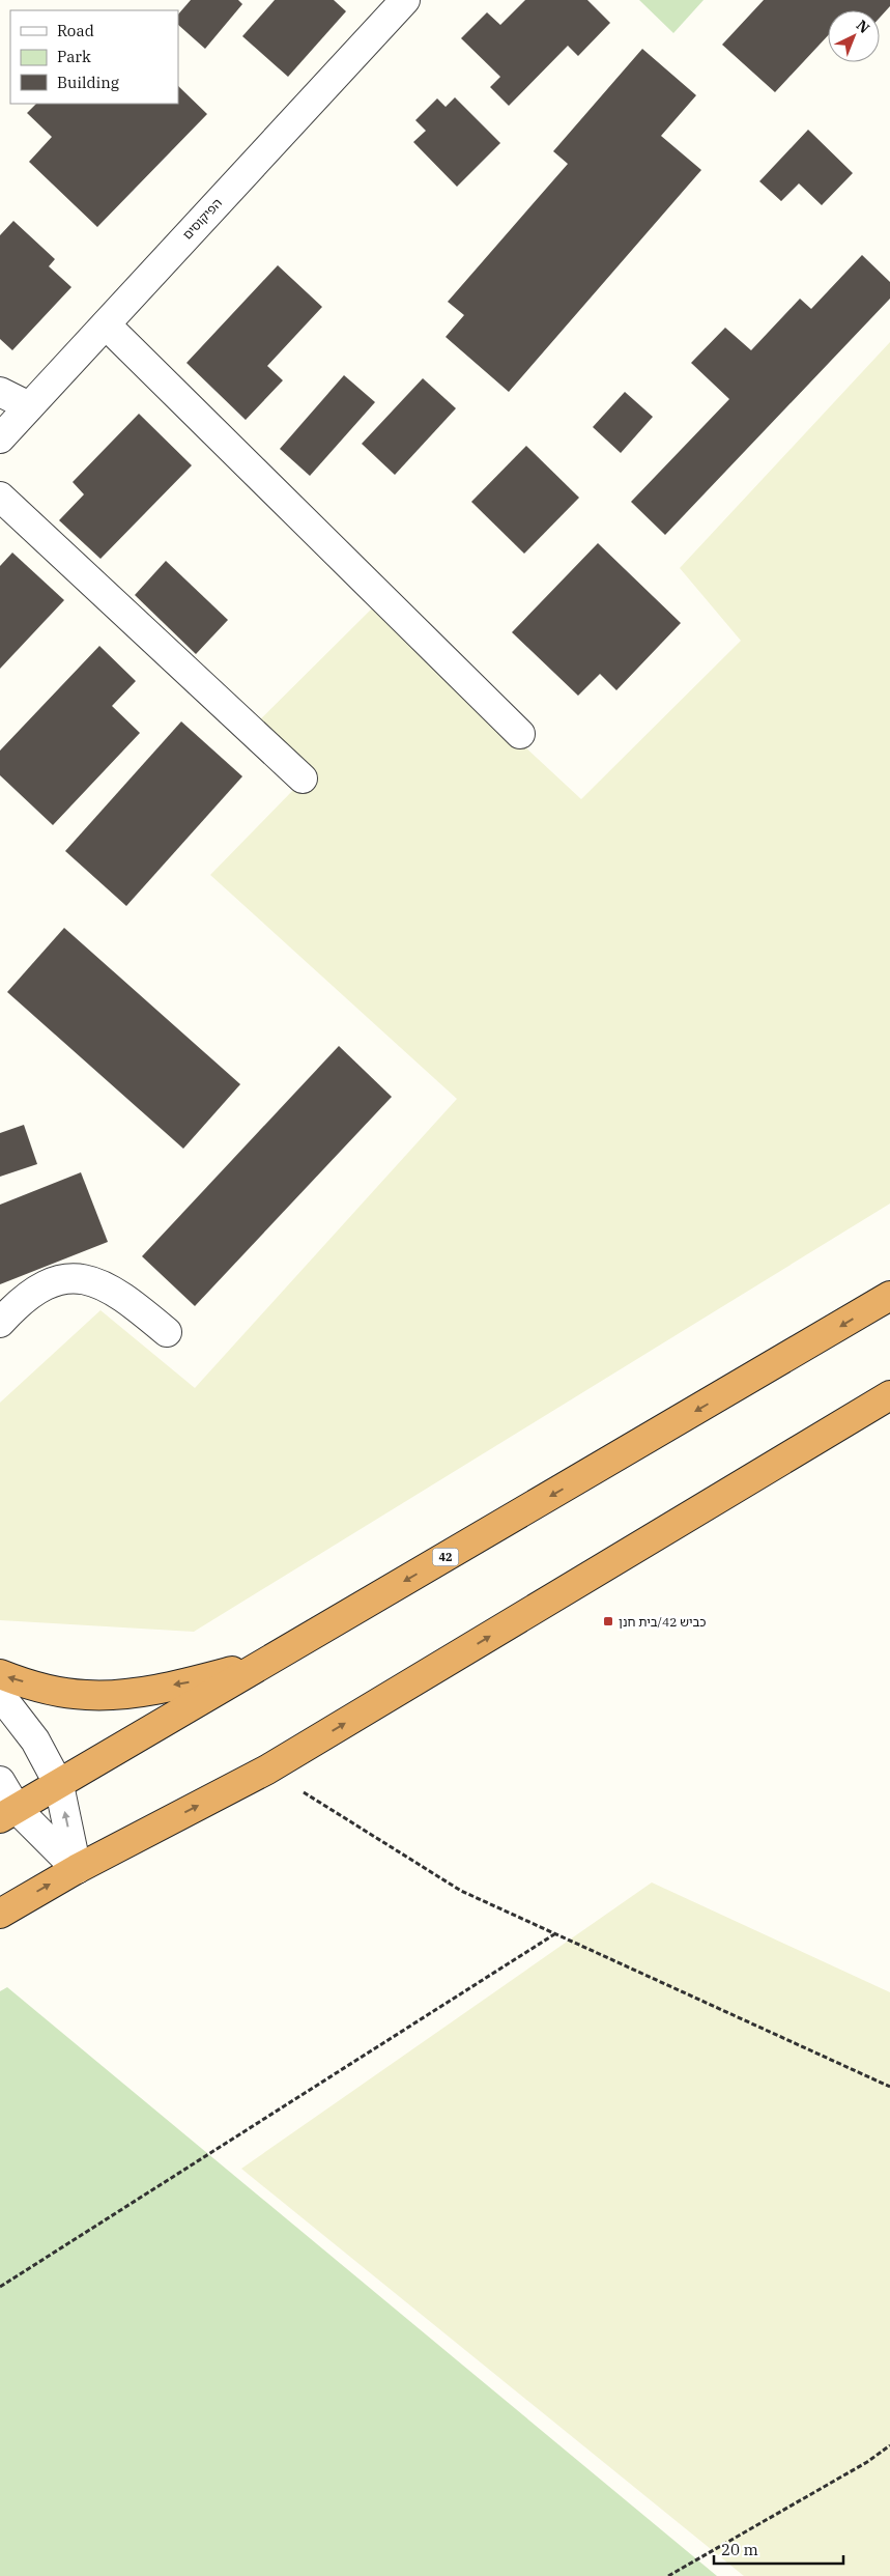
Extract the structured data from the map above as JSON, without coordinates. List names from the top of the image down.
{
  "streets": {
    "highway": ["42"],
    "street": ["הפיקוסים"]
  },
  "places": {
    "transit": ["כביש 42/בית חנן"]
  },
  "legend": ["Road", "Park", "Building"],
  "scale_bar": "20 m",
  "north": "top right"
}
